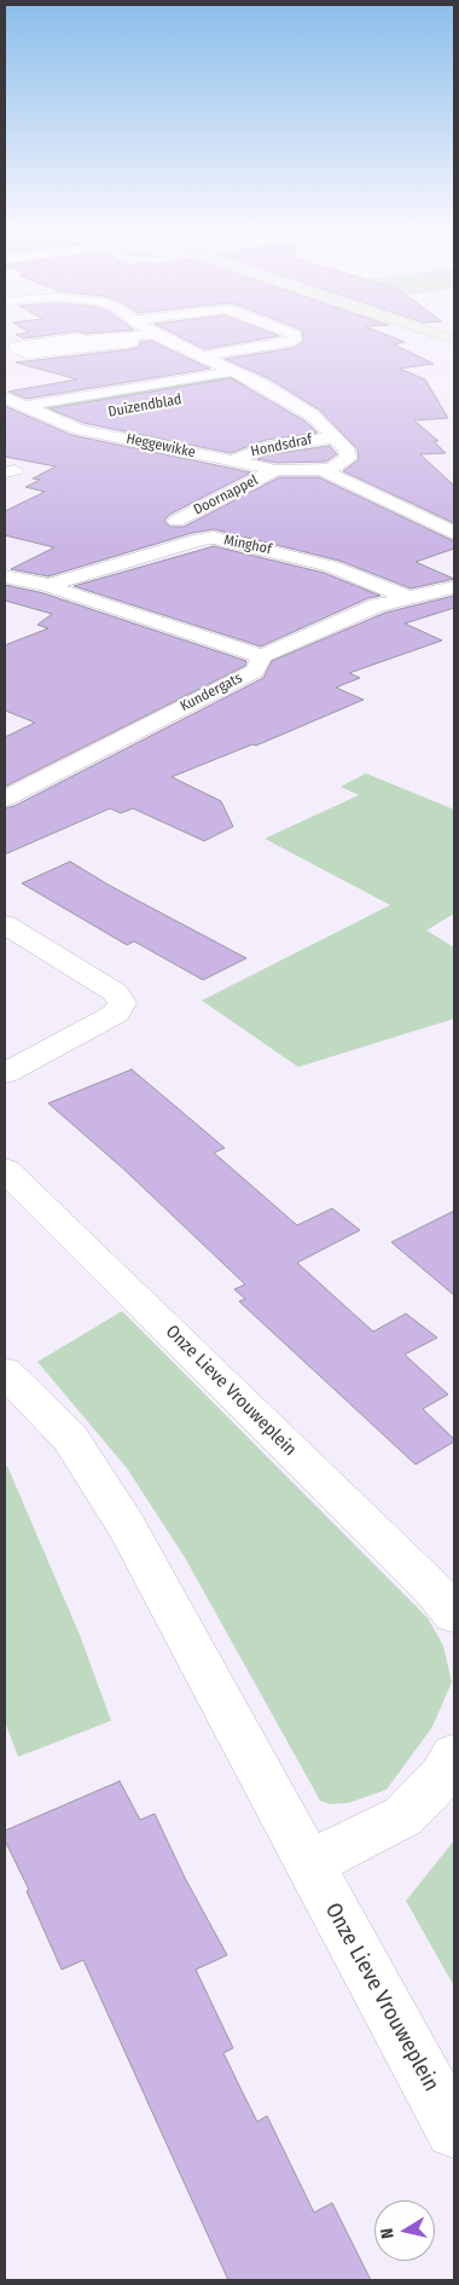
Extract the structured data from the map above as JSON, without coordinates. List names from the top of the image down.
{
  "streets": {
    "street": [
      "Duizendblad",
      "Heggewikke",
      "Hondsdraf",
      "Doornappel",
      "Minghof",
      "Kundergats",
      "Onze Lieve Vrouweplein"
    ]
  },
  "crossings": [
    ["Duizendblad", "Heggewikke"],
    ["Heggewikke", "Hondsdraf"],
    ["Heggewikke", "Doornappel"],
    ["Minghof", "Kundergats"]
  ],
  "north": "left"
}
